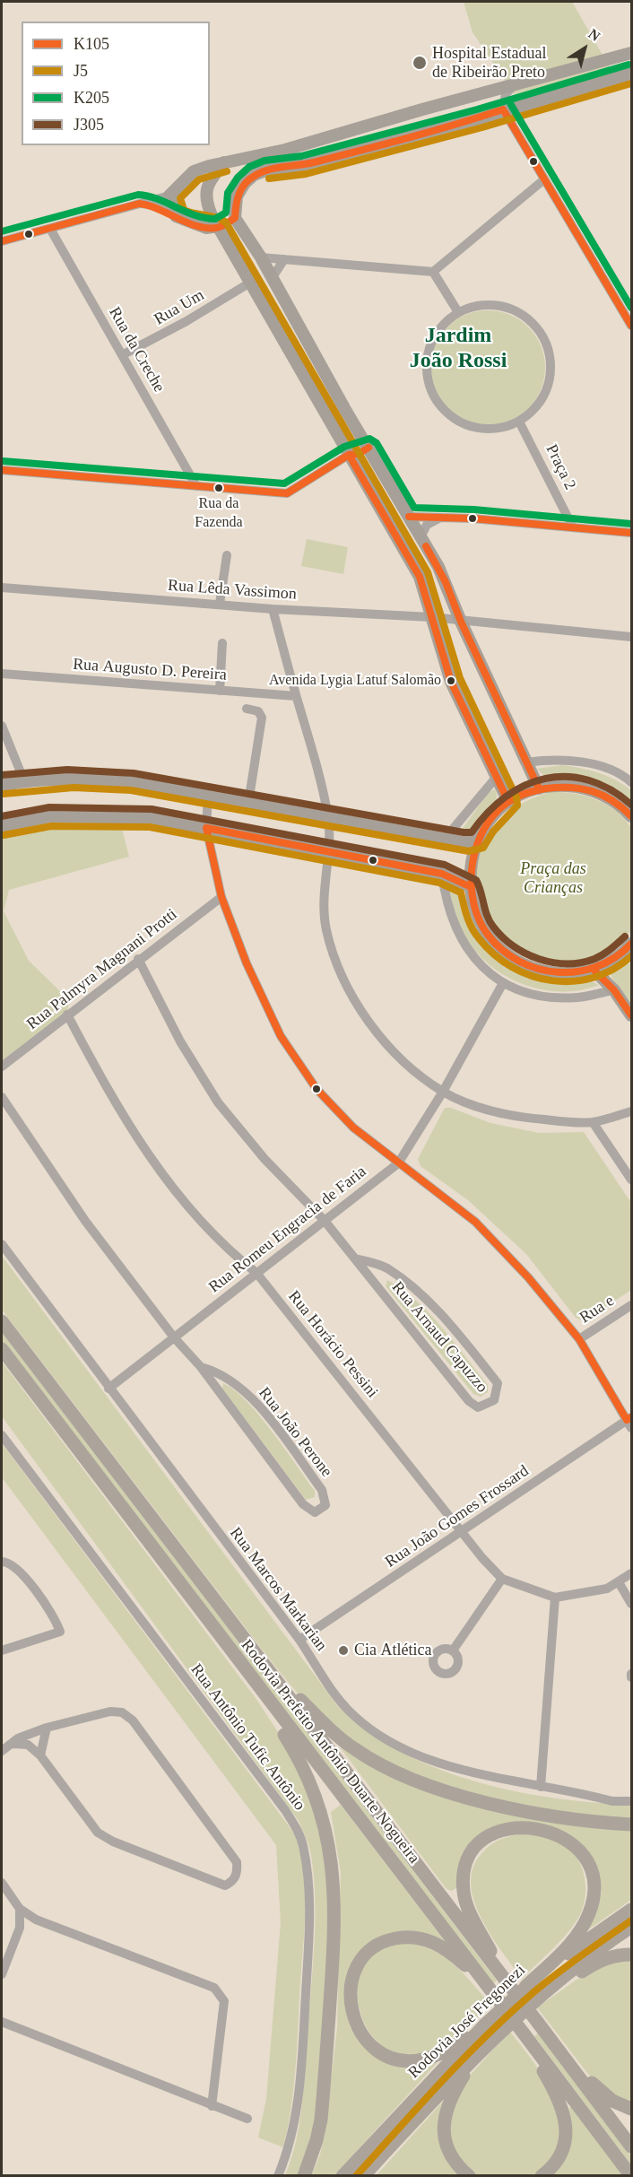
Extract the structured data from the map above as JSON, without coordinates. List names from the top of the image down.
{
  "streets": {
    "highway": ["Rodovia Prefeito Antônio Duarte Nogueira", "Rodovia José Fregonezi"],
    "street": [
      "Rua Um",
      "Rua da Creche",
      "Praça 2",
      "Rua Lêda Vassimon",
      "Rua Augusto D. Pereira",
      "Rua Palmyra Magnani Protti",
      "Rua Romeu Engracia de Faria",
      "Rua e",
      "Rua Arnaud Capuzzo",
      "Rua Horácio Pessini",
      "Rua João Perone",
      "Rua João Gomes Frossard",
      "Rua Marcos Markarian",
      "Rua Antônio Tufic Antônio"
    ]
  },
  "crossings": [
    ["Rua Um", "Rua da Creche"],
    ["Rua Palmyra Magnani Protti", "Rua Arnaud Capuzzo"],
    ["Rua Palmyra Magnani Protti", "Rua Horácio Pessini"],
    ["Rua Romeu Engracia de Faria", "Rua Arnaud Capuzzo"],
    ["Rua Romeu Engracia de Faria", "Rua Horácio Pessini"],
    ["Rua Romeu Engracia de Faria", "Rua João Perone"],
    ["Rua Romeu Engracia de Faria", "Rua Marcos Markarian"],
    ["Rua Horácio Pessini", "Rua João Gomes Frossard"],
    ["Rua João Gomes Frossard", "Rua Marcos Markarian"],
    ["Rodovia Prefeito Antônio Duarte Nogueira", "Rodovia José Fregonezi"]
  ],
  "districts": ["Jardim João Rossi"],
  "parks": ["Praça das Crianças"],
  "places": [
    "Hospital Estadual de Ribeirão Preto",
    "Rua da Fazenda",
    "Avenida Lygia Latuf Salomão",
    "Cia Atlética"
  ],
  "lines": [
    "transit line K205",
    "transit line J5",
    "transit line K105",
    "transit line J305"
  ],
  "legend": [
    "K105",
    "J5",
    "K205",
    "J305"
  ],
  "north": "top right"
}
